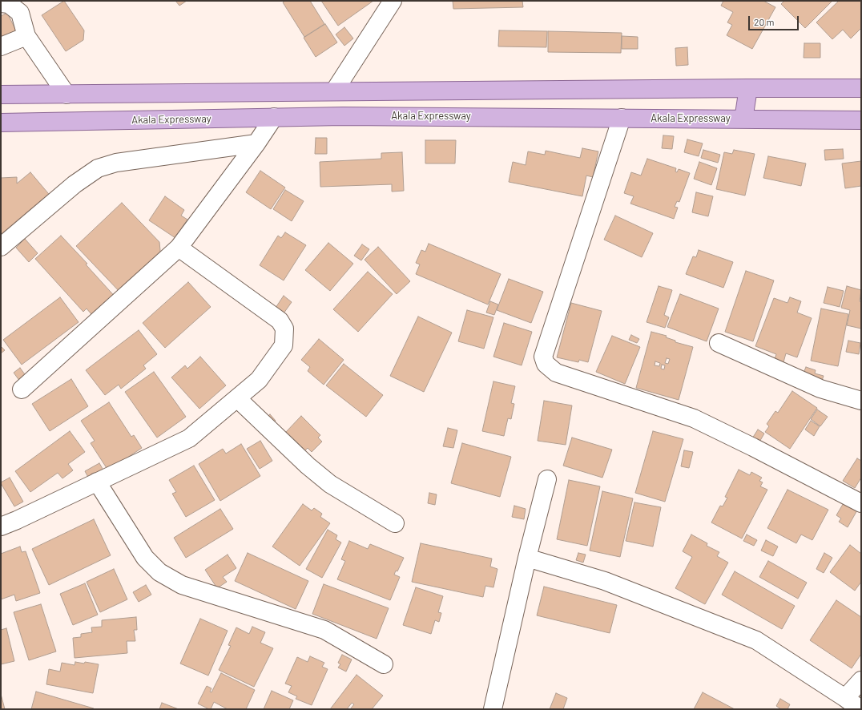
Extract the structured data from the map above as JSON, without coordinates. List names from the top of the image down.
{
  "streets": {
    "main road": ["Akala Expressway"]
  },
  "scale_bar": "20 m"
}
